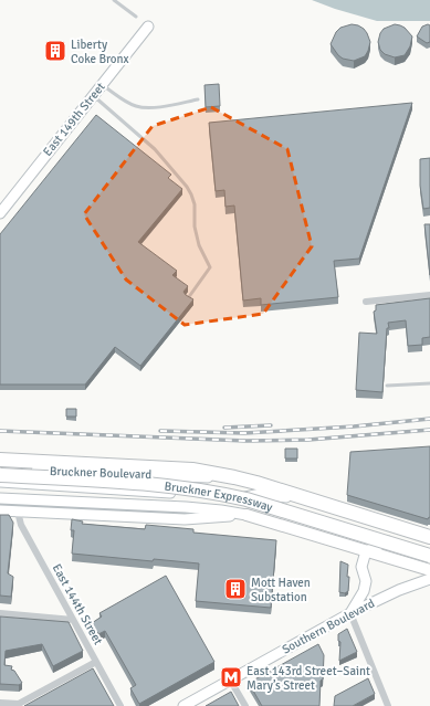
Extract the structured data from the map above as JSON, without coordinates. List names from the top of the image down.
{
  "streets": {
    "highway": ["Bruckner Expressway"],
    "main road": ["East 149th Street", "Bruckner Boulevard", "Southern Boulevard"],
    "street": ["East 144th Street"]
  },
  "places": {
    "building": ["Liberty Coke Bronx", "Mott Haven Substation"],
    "metro station": ["East 143rd Street–Saint Mary’s Street"]
  }
}
